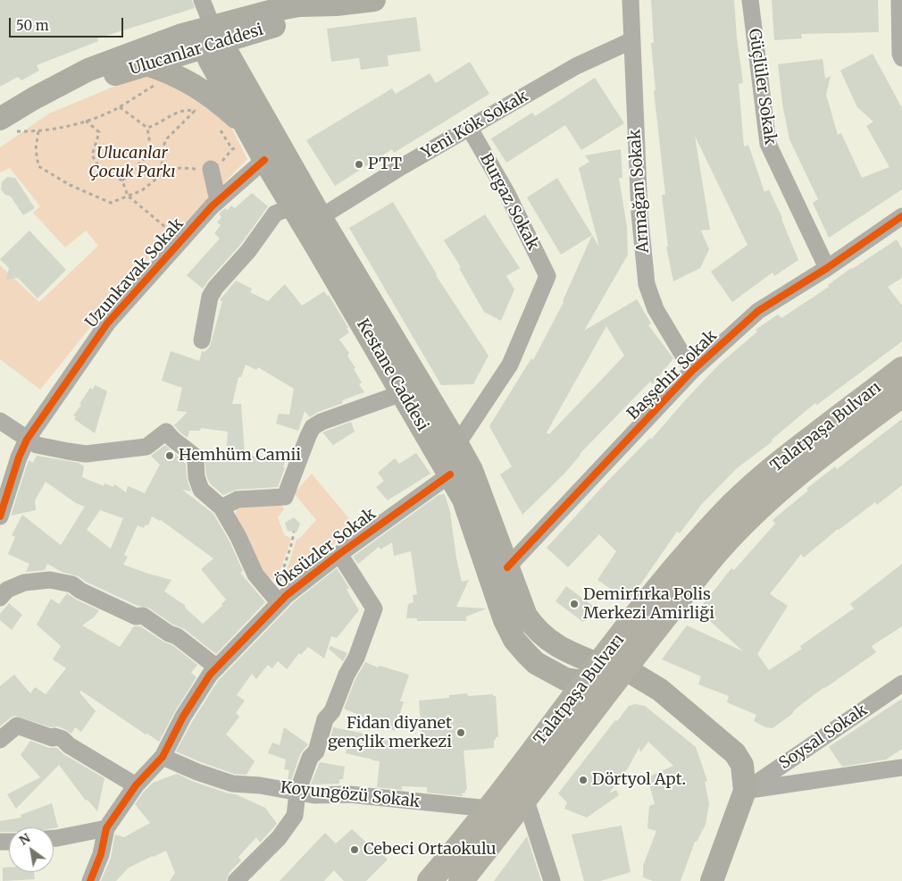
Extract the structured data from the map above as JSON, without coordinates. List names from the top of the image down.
{
  "streets": {
    "main road": ["Ulucanlar Caddesi", "Kestane Caddesi", "Talatpaşa Bulvarı"],
    "street": [
      "Güçlüler Sokak",
      "Yeni Kök Sokak",
      "Armağan Sokak",
      "Burgaz Sokak",
      "Uzunkavak Sokak",
      "Başşehir Sokak",
      "Öksüzler Sokak",
      "Soysal Sokak",
      "Koyungözü Sokak"
    ]
  },
  "crossings": [
    ["Ulucanlar Caddesi", "Kestane Caddesi"],
    ["Güçlüler Sokak", "Başşehir Sokak"],
    ["Yeni Kök Sokak", "Armağan Sokak"],
    ["Yeni Kök Sokak", "Burgaz Sokak"],
    ["Yeni Kök Sokak", "Kestane Caddesi"],
    ["Armağan Sokak", "Başşehir Sokak"],
    ["Burgaz Sokak", "Kestane Caddesi"],
    ["Uzunkavak Sokak", "Kestane Caddesi"],
    ["Kestane Caddesi", "Başşehir Sokak"],
    ["Kestane Caddesi", "Talatpaşa Bulvarı"],
    ["Kestane Caddesi", "Öksüzler Sokak"],
    ["Talatpaşa Bulvarı", "Koyungözü Sokak"],
    ["Öksüzler Sokak", "Koyungözü Sokak"]
  ],
  "parks": ["Ulucanlar Çocuk Parkı"],
  "places": [
    "PTT",
    "Hemhüm Camii",
    "Demirfırka Polis Merkezi Amirliği",
    "Fidan diyanet gençlik merkezi",
    "Dörtyol Apt.",
    "Cebeci Ortaokulu"
  ],
  "scale_bar": "50 m",
  "north": "top left"
}
